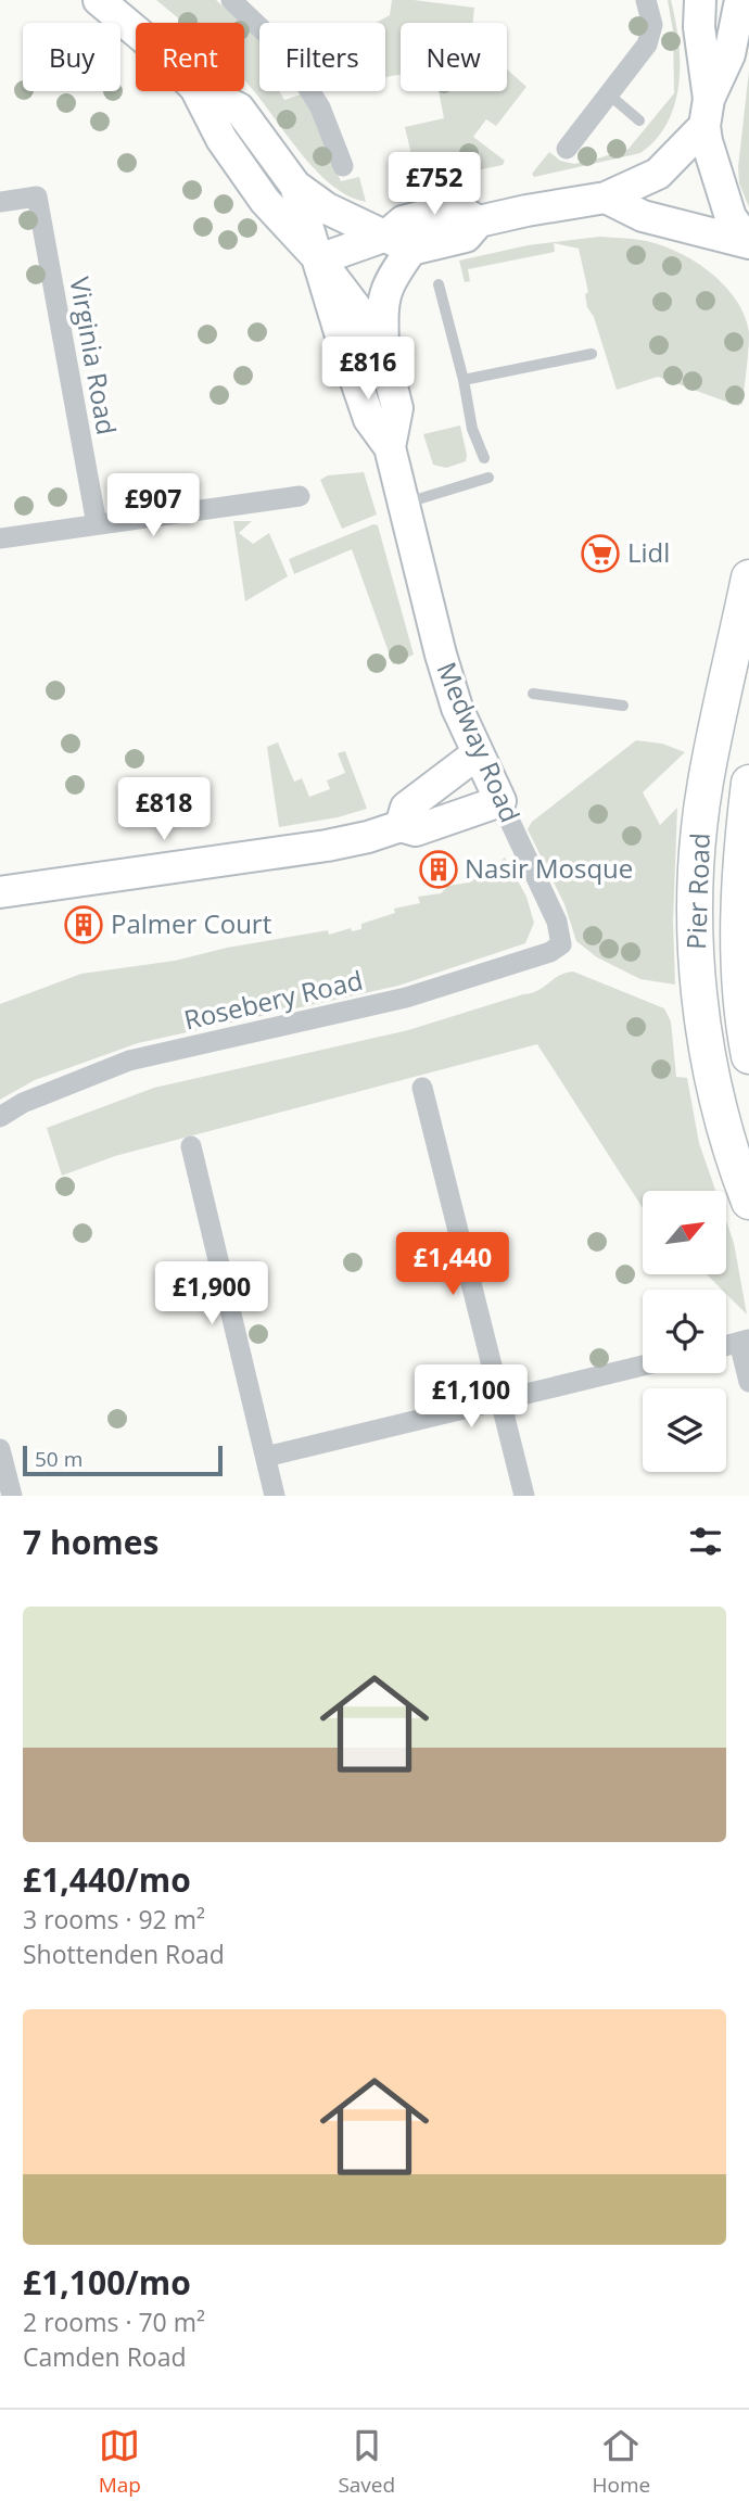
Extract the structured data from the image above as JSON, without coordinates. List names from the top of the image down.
{
  "streets": {
    "main road": ["Medway Road", "Pier Road"],
    "street": ["Virginia Road", "Rosebery Road"]
  },
  "crossings": [
    ["Medway Road", "Rosebery Road"]
  ],
  "places": {
    "supermarket": ["Lidl"],
    "building": ["Nasir Mosque", "Palmer Court"]
  },
  "scale_bar": "50 m",
  "north": "top right",
  "page": {
    "chip": [
      "Buy",
      "Rent",
      "Filters",
      "New"
    ],
    "price": [
      "£752",
      "£816",
      "£907",
      "£818",
      "£1,440",
      "£1,900",
      "£1,100"
    ],
    "scale": "50 m",
    "heading": "7 homes",
    "list": [
      {
        "name": "£1,440/mo",
        "note": "3 rooms · 92 m² · Shottenden Road"
      },
      {
        "name": "£1,100/mo",
        "note": "2 rooms · 70 m² · Camden Road"
      }
    ],
    "tabs": ["Map", "Saved", "Home"]
  }
}
